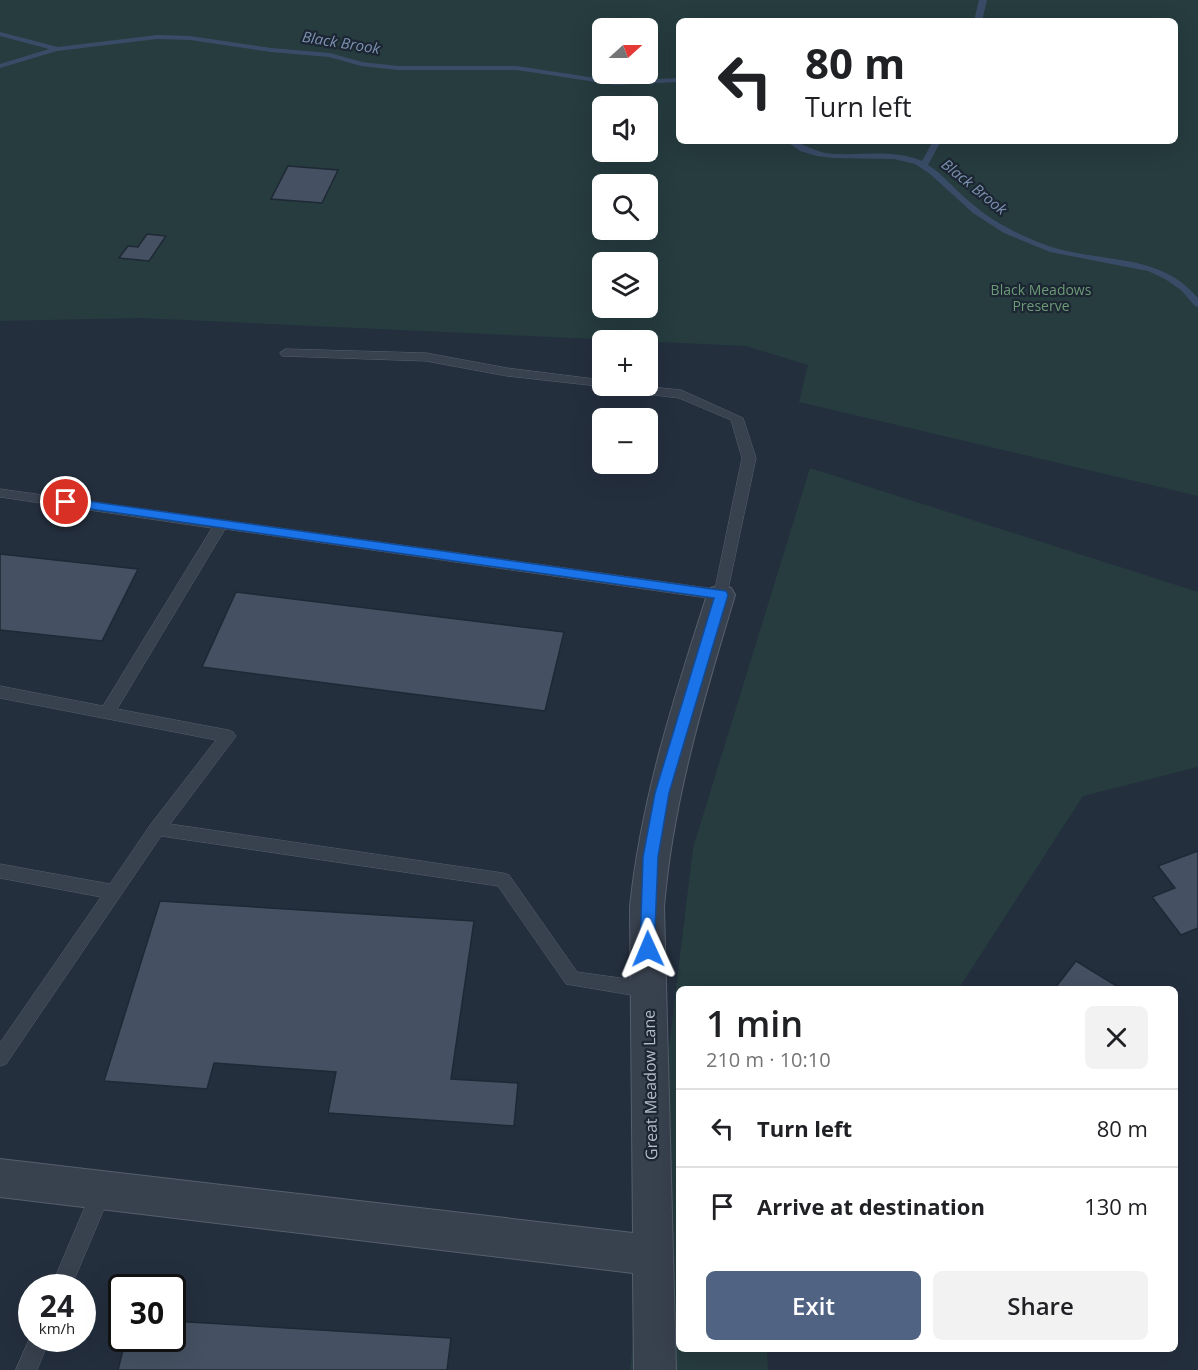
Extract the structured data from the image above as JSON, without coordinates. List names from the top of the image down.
{
  "streets": {
    "street": ["Great Meadow Lane"]
  },
  "water": ["Black Brook"],
  "parks": ["Black Meadows Preserve"],
  "north": "right",
  "page": {
    "map_buttons": ["+", "−"],
    "turn": ["80 m", "Turn left"],
    "heading": ["1 min", "210 m · 10:10"],
    "list": [
      {
        "name": "Turn left",
        "value": "80 m"
      },
      {
        "name": "Arrive at destination",
        "value": "130 m"
      }
    ],
    "buttons": ["Exit", "Share"],
    "speed": "24 km/h",
    "limit": "30"
  }
}
